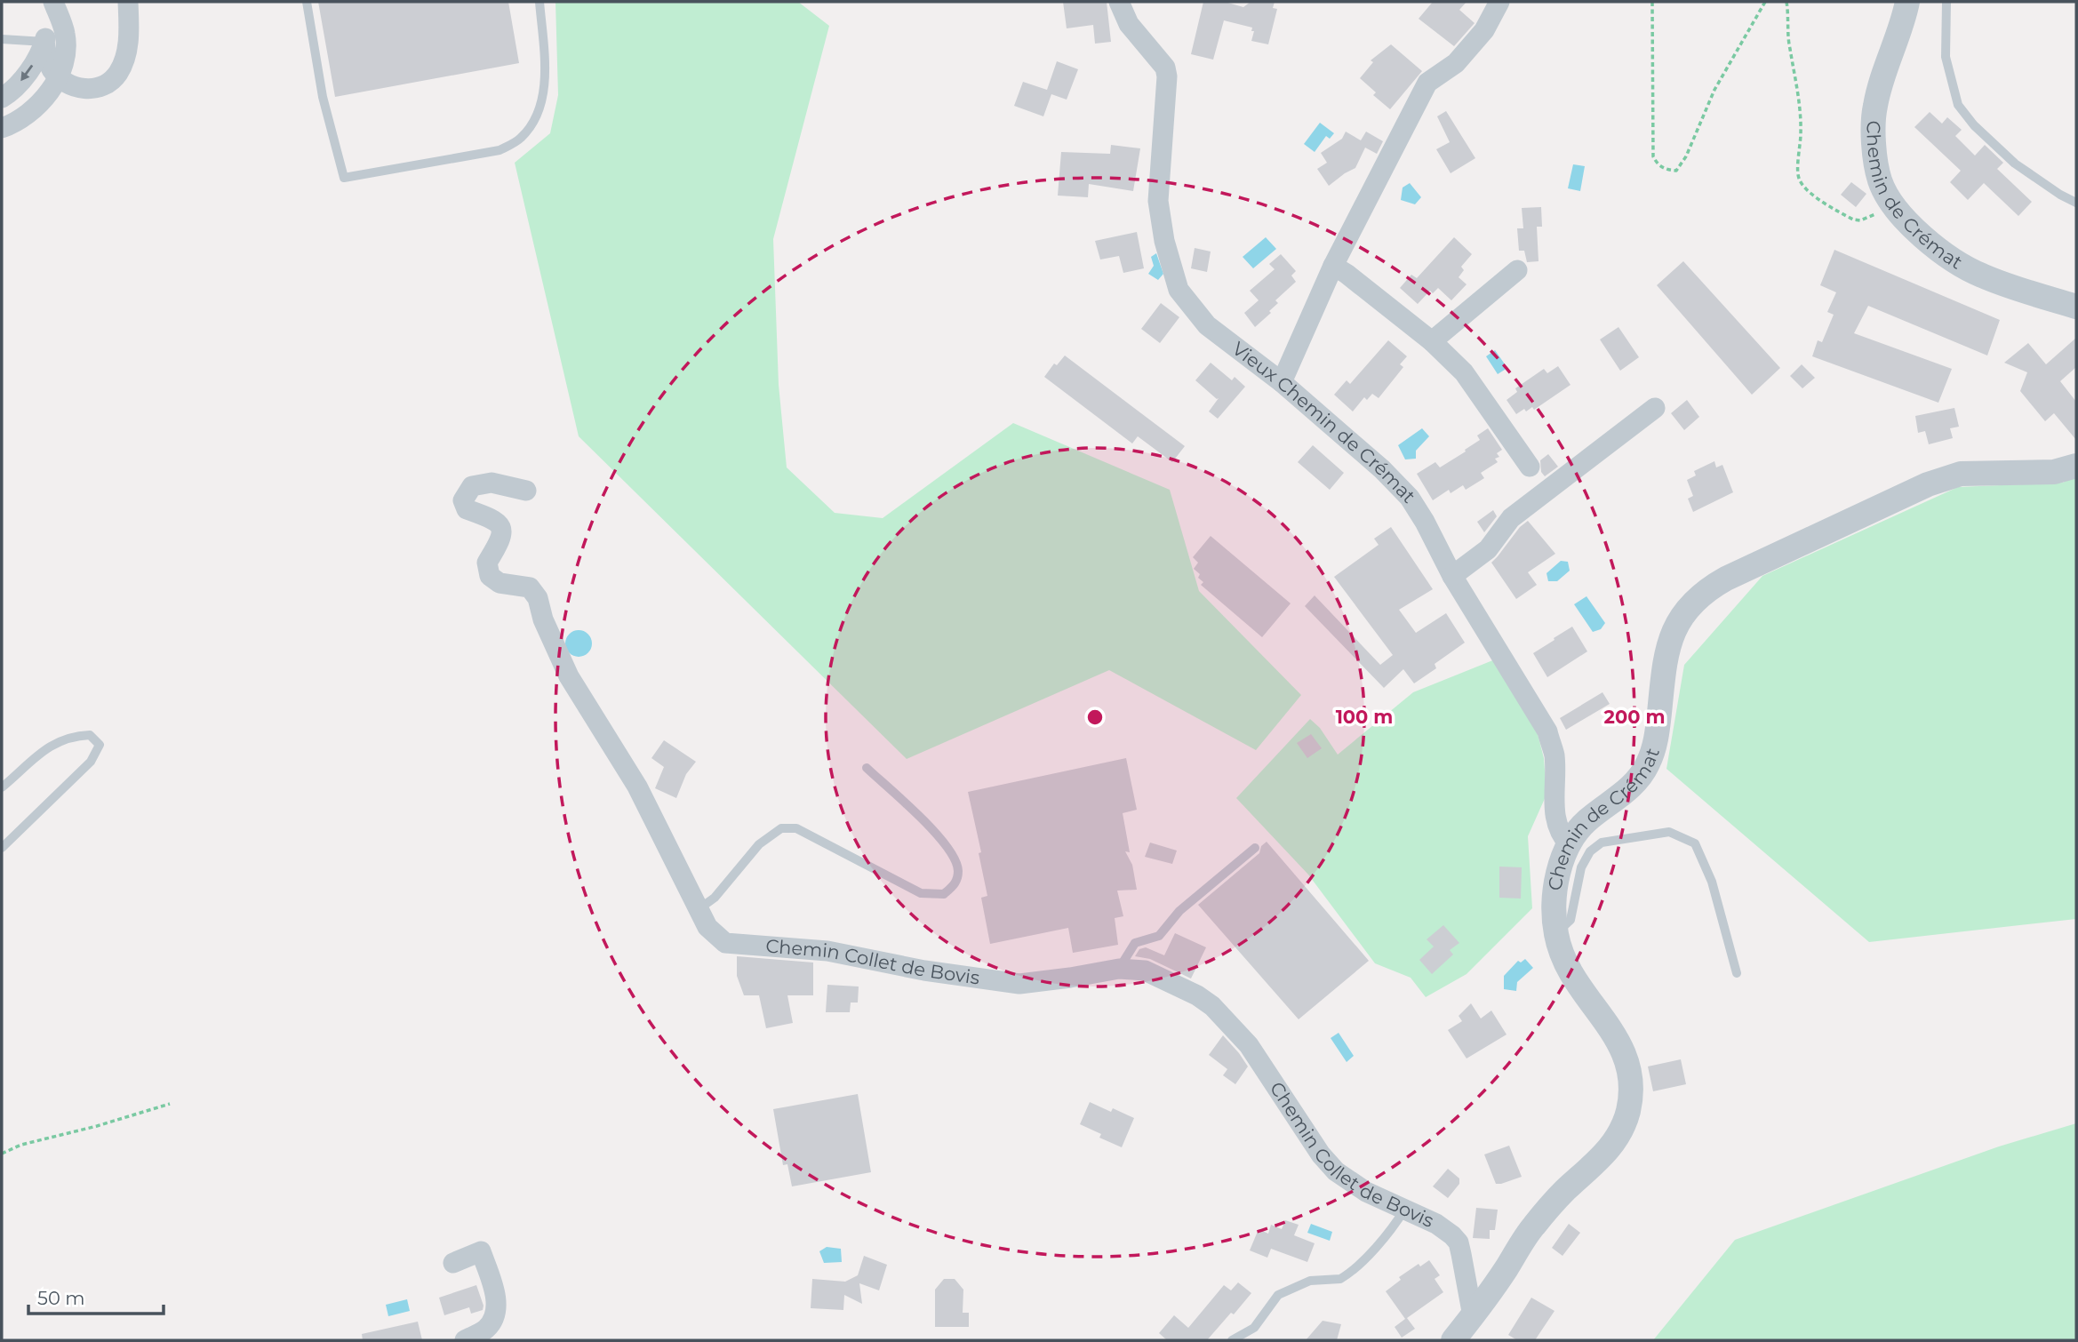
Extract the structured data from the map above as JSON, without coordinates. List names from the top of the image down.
{
  "streets": {
    "street": ["Chemin de Crémat", "Vieux Chemin de Crémat", "Chemin Collet de Bovis"]
  },
  "crossings": [
    ["Chemin de Crémat", "Vieux Chemin de Crémat"],
    ["Chemin de Crémat", "Chemin Collet de Bovis"]
  ],
  "scale_bar": "50 m",
  "rings": ["100 m", "200 m"]
}
